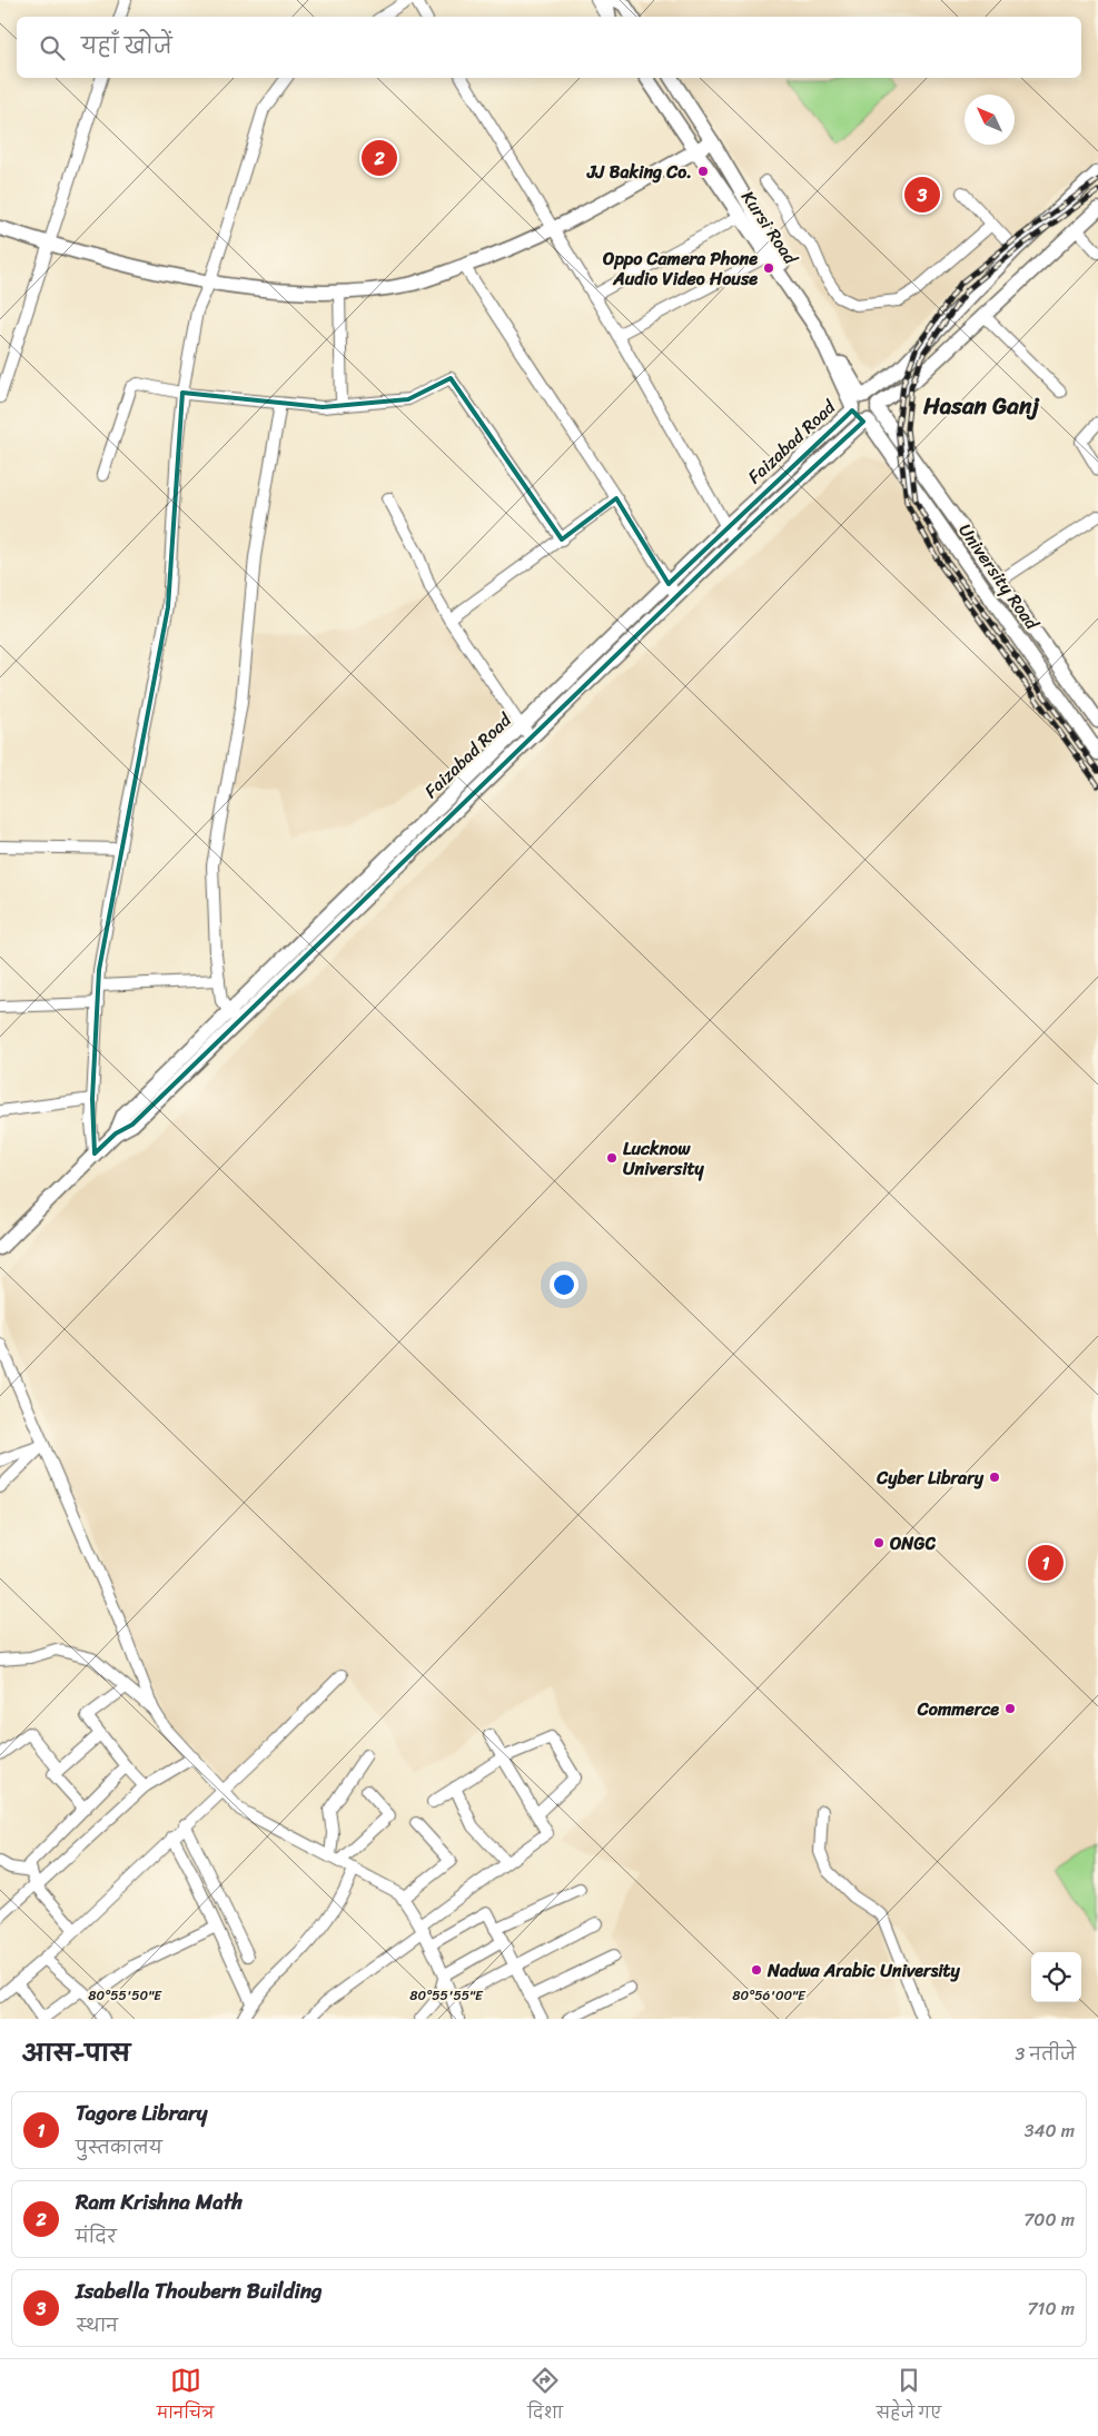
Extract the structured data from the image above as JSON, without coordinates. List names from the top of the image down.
{
  "streets": {
    "main road": ["Kursi Road", "Faizabad Road", "University Road"]
  },
  "crossings": [
    ["Kursi Road", "Faizabad Road"],
    ["Kursi Road", "University Road"],
    ["Faizabad Road", "University Road"]
  ],
  "districts": ["Hasan Ganj"],
  "places": [
    "JJ Baking Co.",
    "Oppo Camera Phone Audio Video House",
    "Lucknow University",
    "Cyber Library",
    "ONGC",
    "Commerce",
    "Nadwa Arabic University"
  ],
  "north": "top left",
  "page": {
    "search": "यहाँ खोजें",
    "pins": ["2", "3", "1"],
    "heading": ["आस-पास", "3 नतीजे"],
    "list": [
      {
        "mark": "1",
        "name": "Tagore Library",
        "note": "पुस्तकालय",
        "value": "340 m"
      },
      {
        "mark": "2",
        "name": "Ram Krishna Math",
        "note": "मंदिर",
        "value": "700 m"
      },
      {
        "mark": "3",
        "name": "Isabella Thoubern Building",
        "note": "स्थान",
        "value": "710 m"
      }
    ],
    "nav": ["मानचित्र", "दिशा", "सहेजे गए"]
  },
  "coordinates": ["80°55'50\"E", "80°55'55\"E", "80°56'00\"E"]
}
